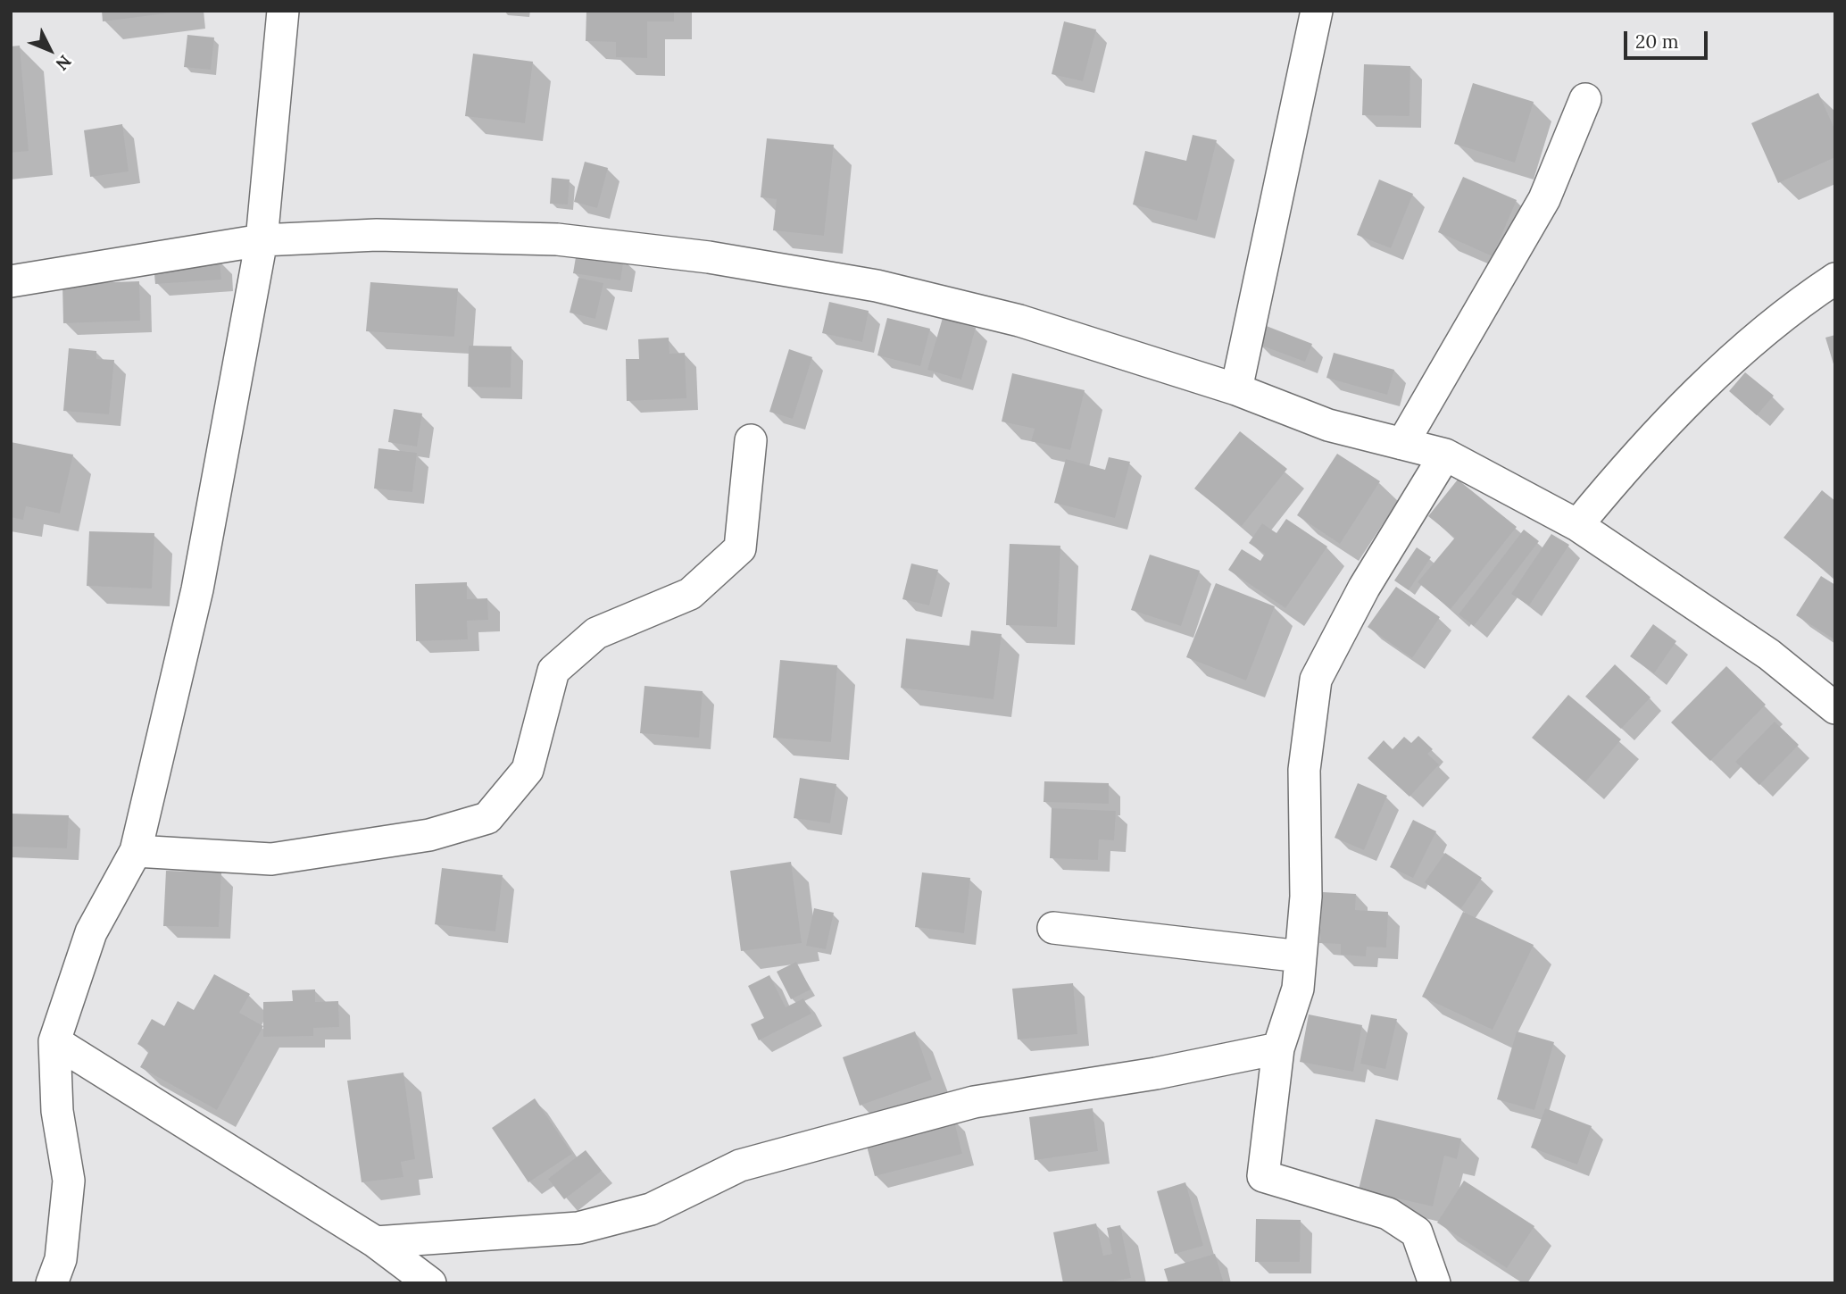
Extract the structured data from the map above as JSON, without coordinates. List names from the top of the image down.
{
  "scale_bar": "20 m",
  "north": "bottom right"
}
